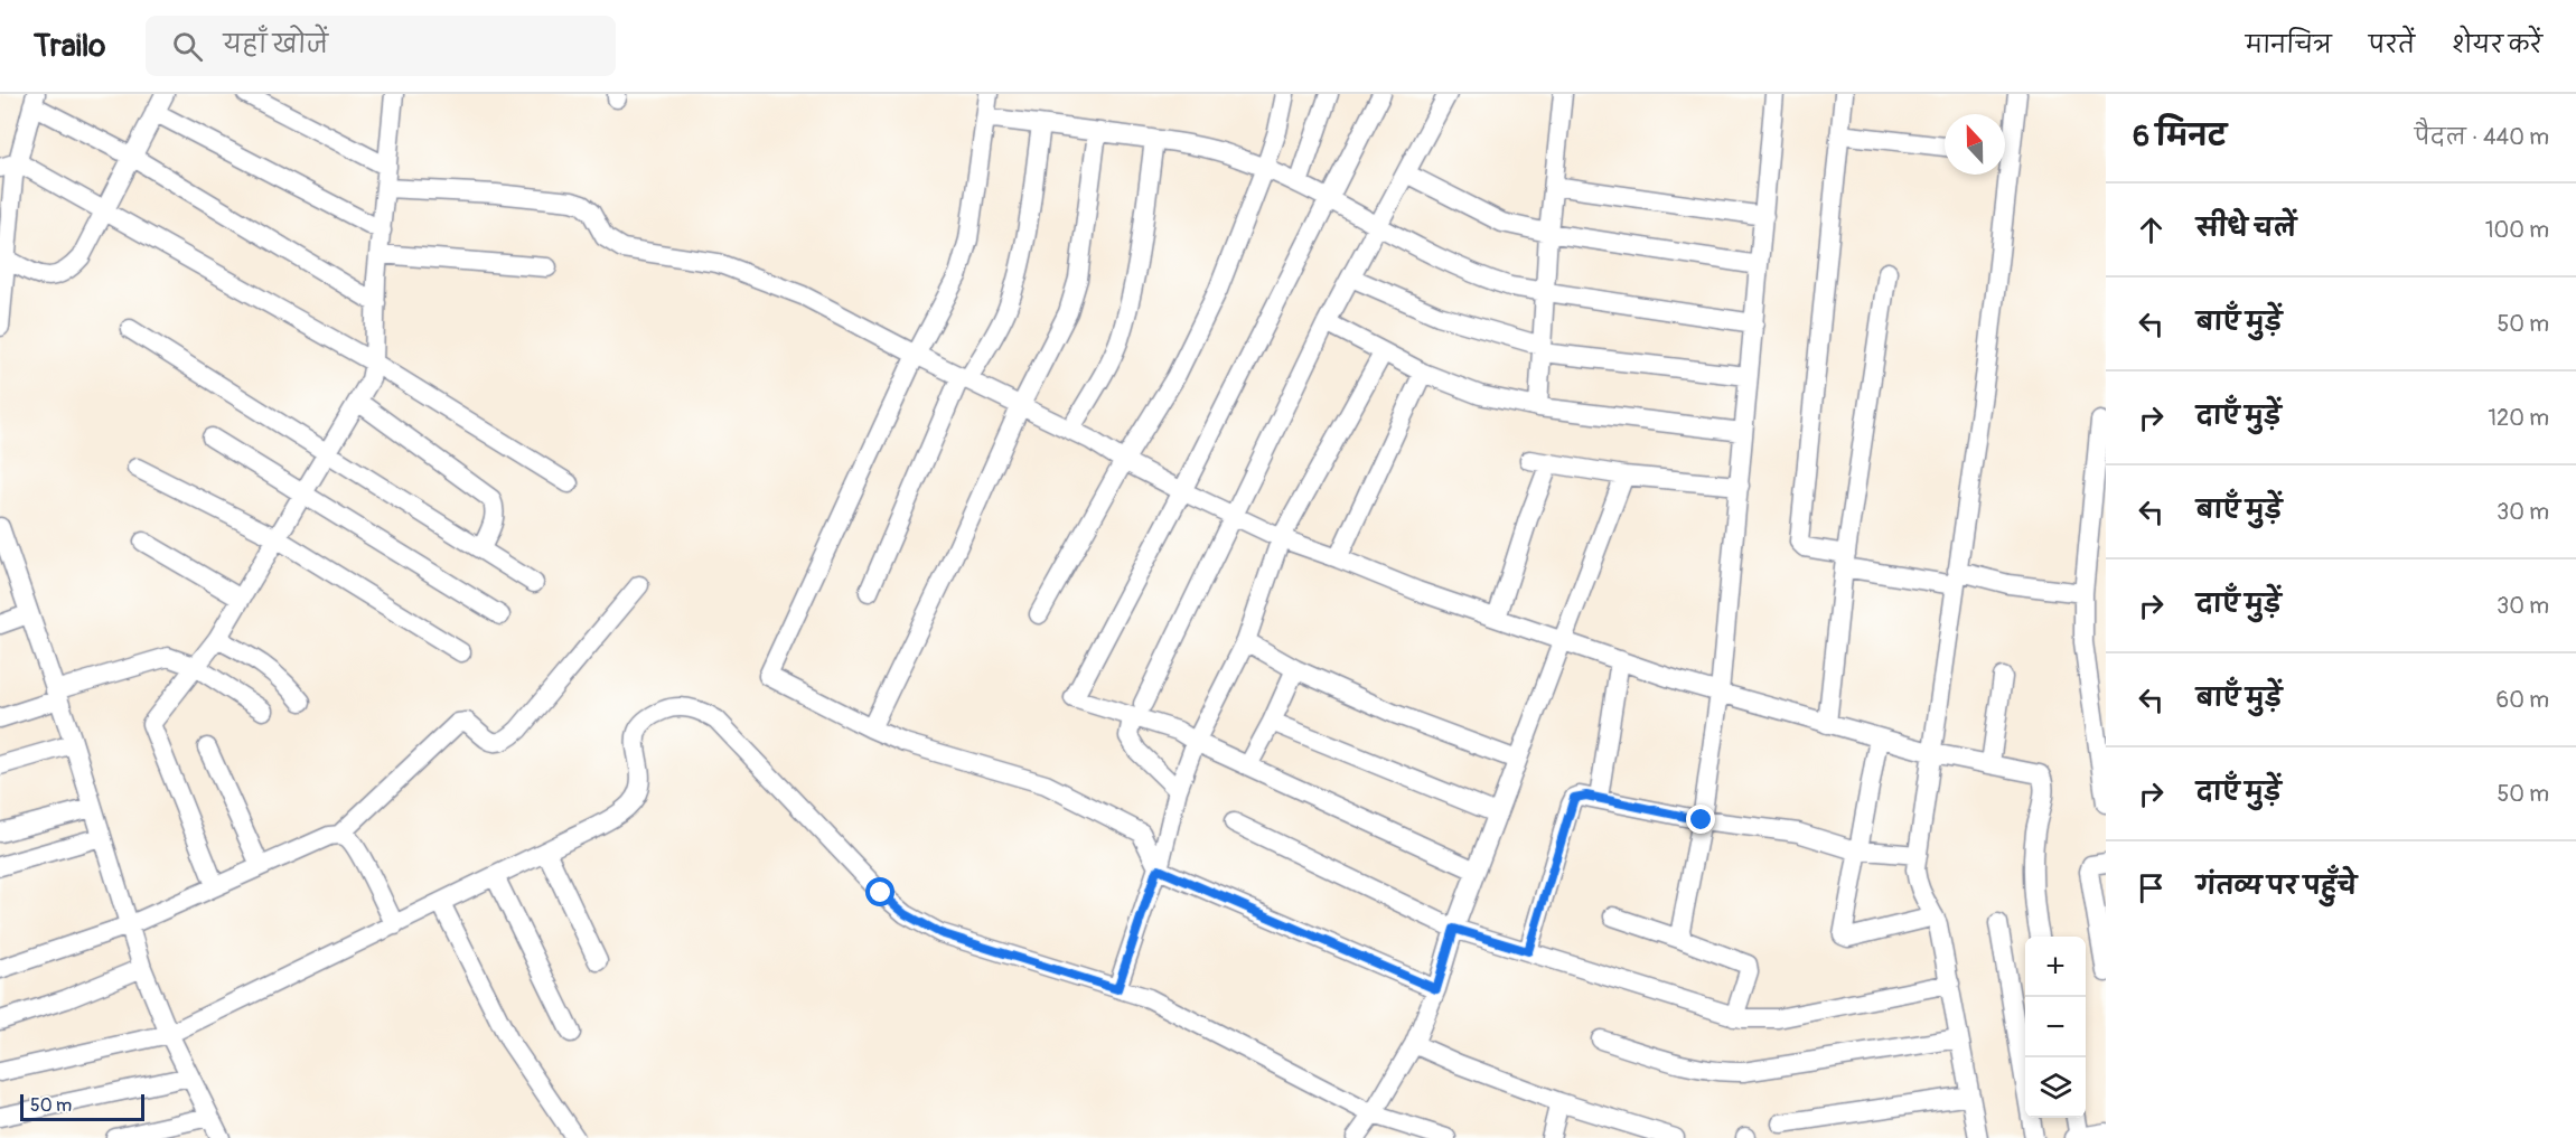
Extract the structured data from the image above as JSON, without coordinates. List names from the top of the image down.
{
  "scale_bar": "50 m",
  "north": "top",
  "page": {
    "header": "Trailo",
    "search": "यहाँ खोजें",
    "nav": ["मानचित्र", "परतें", "शेयर करें"],
    "heading": ["6 मिनट", "पैदल · 440 m"],
    "list": [
      ["सीधे चलें", "100 m"],
      ["बाएँ मुड़ें", "50 m"],
      ["दाएँ मुड़ें", "120 m"],
      ["बाएँ मुड़ें", "30 m"],
      ["दाएँ मुड़ें", "30 m"],
      ["बाएँ मुड़ें", "60 m"],
      ["दाएँ मुड़ें", "50 m"],
      "गंतव्य पर पहुँचे"
    ],
    "map_buttons": ["+", "−"],
    "scale": "50 m"
  }
}
